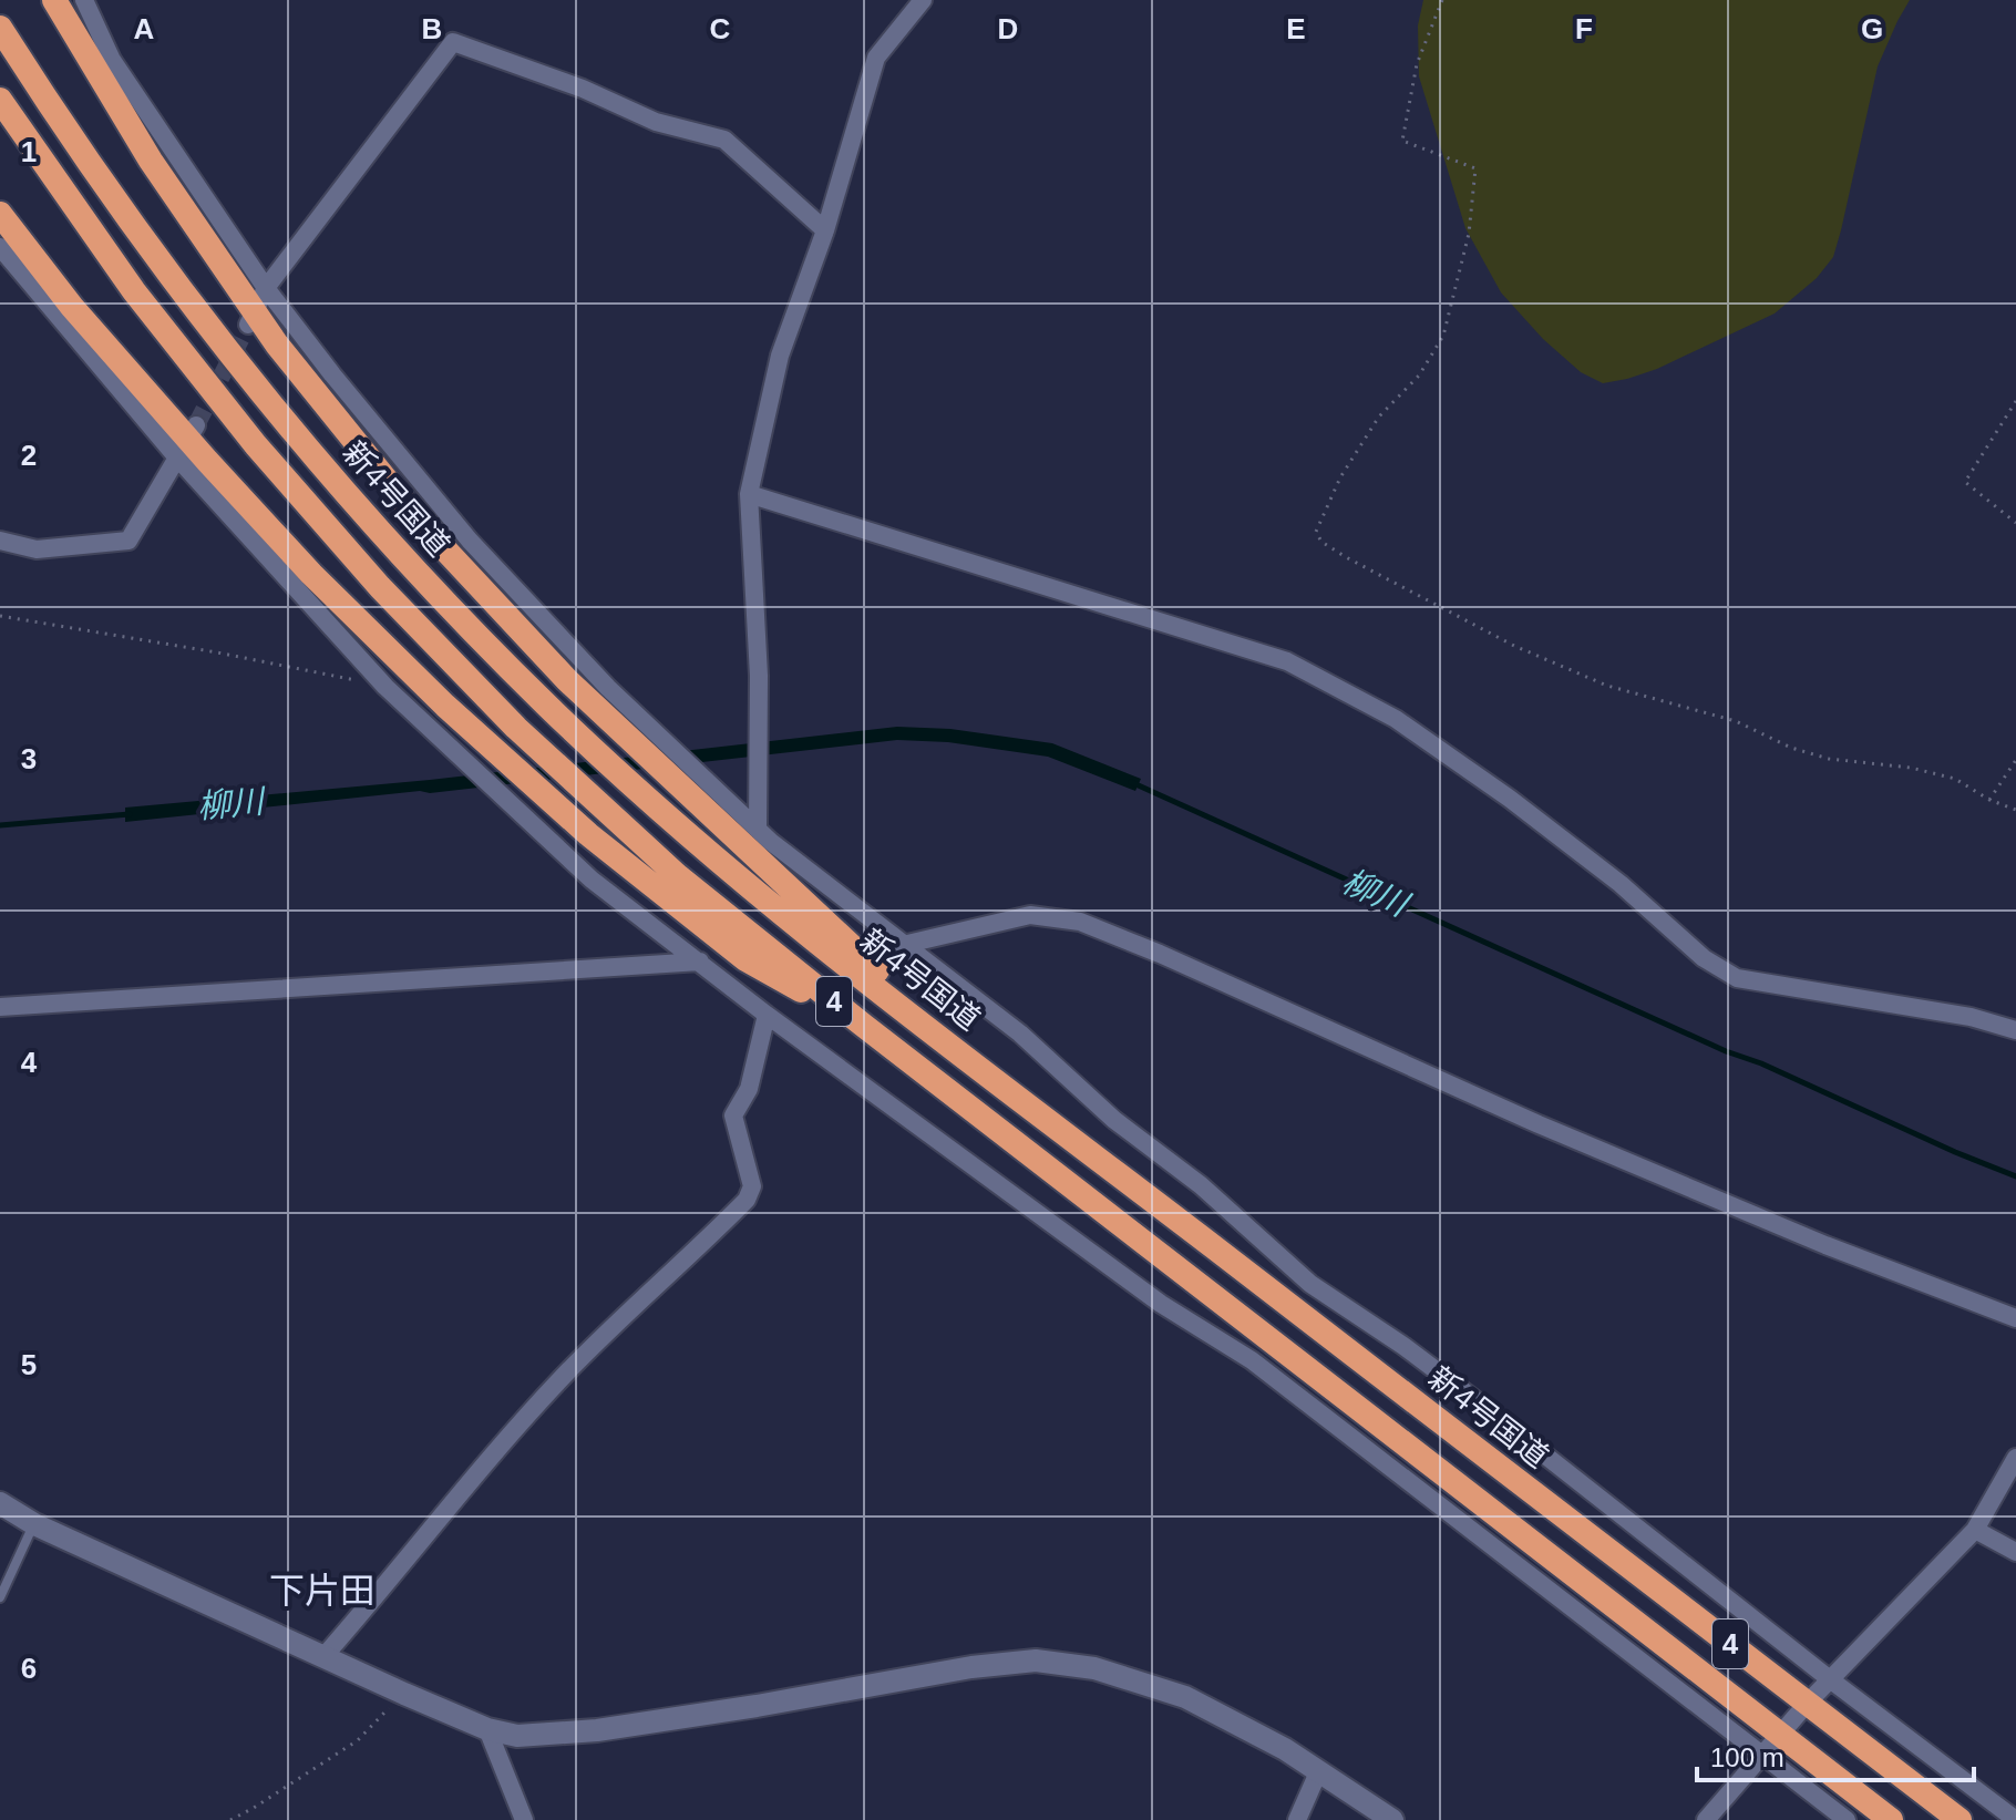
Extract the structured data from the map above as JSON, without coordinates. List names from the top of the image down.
{
  "streets": {
    "highway": ["新4号国道", "4"]
  },
  "districts": ["下片田"],
  "water": ["柳川"],
  "scale_bar": "100 m",
  "grid": {
    "columns": [
      "A",
      "B",
      "C",
      "D",
      "E",
      "F",
      "G"
    ],
    "rows": [
      "1",
      "2",
      "3",
      "4",
      "5",
      "6"
    ]
  }
}
